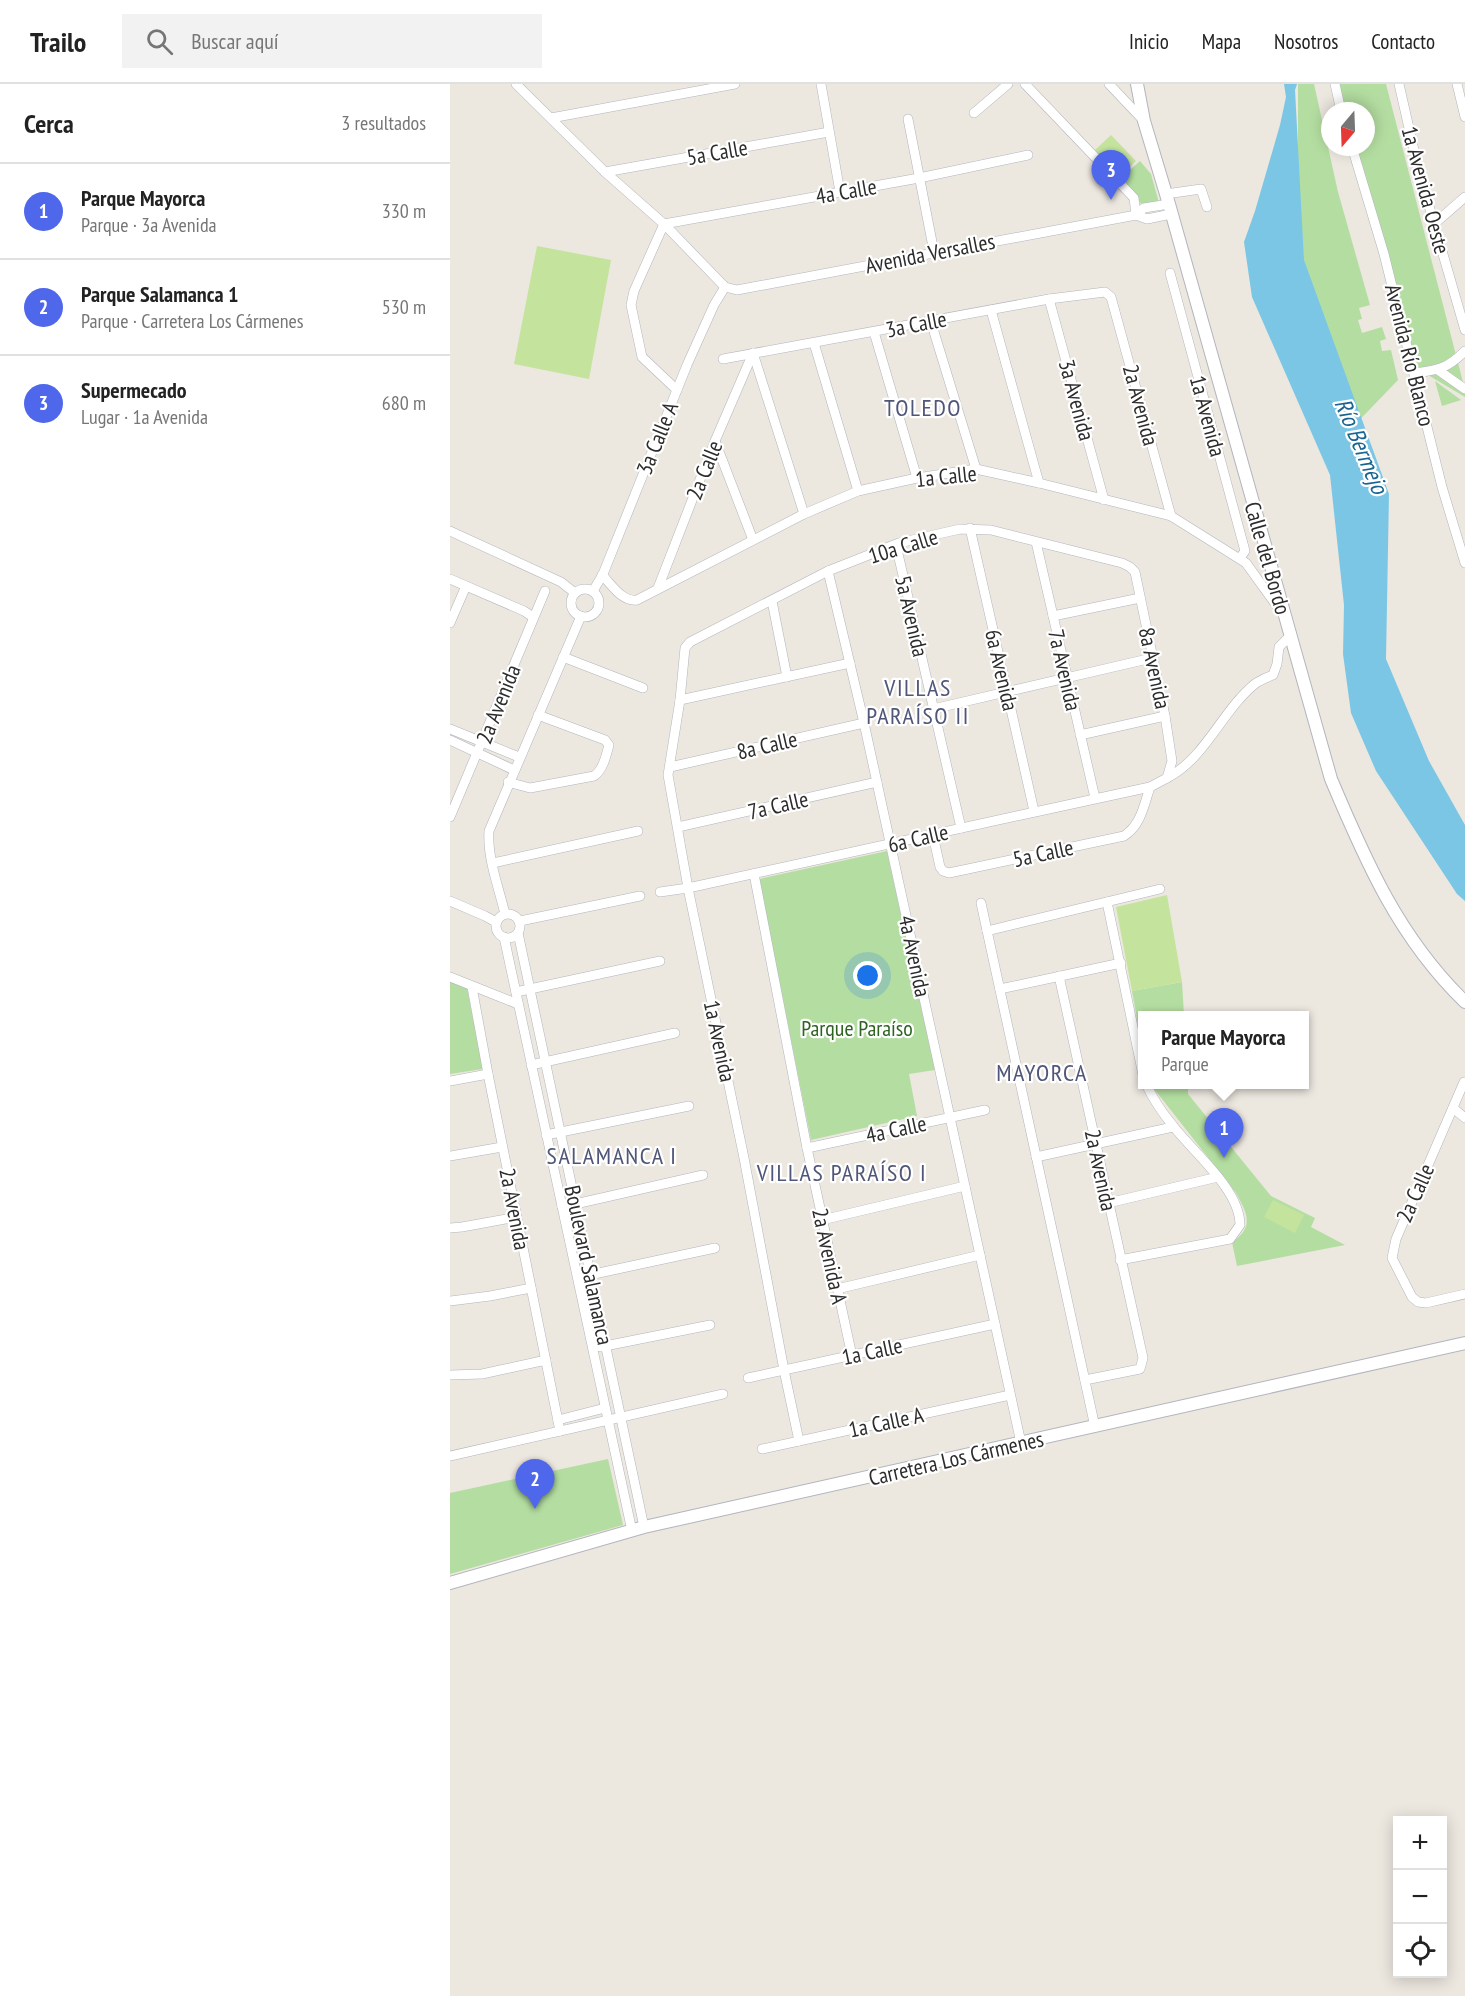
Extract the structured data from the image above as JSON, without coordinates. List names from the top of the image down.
{
  "streets": {
    "main road": ["Calle del Bordo", "Carretera Los Cármenes"],
    "street": [
      "5a Calle",
      "1a Avenida Oeste",
      "4a Calle",
      "Avenida Versalles",
      "3a Calle",
      "Avenida Río Blanco",
      "3a Avenida",
      "2a Avenida",
      "1a Avenida",
      "3a Calle A",
      "2a Calle",
      "1a Calle",
      "10a Calle",
      "5a Avenida",
      "8a Avenida",
      "6a Avenida",
      "7a Avenida",
      "8a Calle",
      "7a Calle",
      "6a Calle",
      "4a Avenida",
      "2a Avenida A",
      "Boulevard Salamanca",
      "1a Calle A"
    ]
  },
  "crossings": [
    ["5a Calle", "6a Calle"],
    ["4a Calle", "4a Avenida"],
    ["4a Calle", "2a Avenida A"],
    ["Avenida Versalles", "3a Calle A"],
    ["Avenida Versalles", "Calle del Bordo"],
    ["3a Calle", "3a Avenida"],
    ["3a Calle", "2a Avenida"],
    ["3a Calle", "2a Calle"],
    ["3a Avenida", "1a Calle"],
    ["2a Avenida", "1a Calle"],
    ["1a Avenida", "1a Calle"],
    ["1a Avenida", "10a Calle"],
    ["1a Avenida", "8a Calle"],
    ["1a Avenida", "7a Calle"],
    ["1a Avenida", "6a Calle"],
    ["1a Avenida", "1a Calle A"],
    ["3a Calle A", "1a Calle"],
    ["2a Calle", "1a Calle"],
    ["1a Calle", "Calle del Bordo"],
    ["1a Calle", "4a Avenida"],
    ["1a Calle", "2a Avenida A"],
    ["10a Calle", "5a Avenida"],
    ["10a Calle", "8a Avenida"],
    ["10a Calle", "6a Avenida"],
    ["10a Calle", "7a Avenida"],
    ["10a Calle", "4a Avenida"],
    ["Calle del Bordo", "6a Calle"],
    ["5a Avenida", "6a Calle"],
    ["8a Avenida", "6a Calle"],
    ["6a Avenida", "6a Calle"],
    ["7a Avenida", "6a Calle"],
    ["8a Calle", "4a Avenida"],
    ["7a Calle", "4a Avenida"],
    ["6a Calle", "4a Avenida"],
    ["6a Calle", "2a Avenida A"],
    ["4a Avenida", "1a Calle A"],
    ["4a Avenida", "Carretera Los Cármenes"],
    ["Boulevard Salamanca", "Carretera Los Cármenes"]
  ],
  "districts": [
    "TOLEDO",
    "VILLAS PARAÍSO II",
    "MAYORCA",
    "SALAMANCA I",
    "VILLAS PARAÍSO I"
  ],
  "water": ["Río Bermejo"],
  "parks": ["Parque Paraíso"],
  "north": "bottom",
  "page": {
    "header": "Trailo",
    "search": "Buscar aquí",
    "nav": [
      "Inicio",
      "Mapa",
      "Nosotros",
      "Contacto"
    ],
    "heading": ["Cerca", "3 resultados"],
    "pins": ["3", "1", "2"],
    "list": [
      {
        "mark": "1",
        "name": "Parque Mayorca",
        "note": "Parque · 3a Avenida",
        "value": "330 m"
      },
      {
        "mark": "2",
        "name": "Parque Salamanca 1",
        "note": "Parque · Carretera Los Cármenes",
        "value": "530 m"
      },
      {
        "mark": "3",
        "name": "Supermecado",
        "note": "Lugar · 1a Avenida",
        "value": "680 m"
      }
    ],
    "popup": ["Parque Mayorca", "Parque"],
    "map_buttons": ["+", "−"]
  }
}
